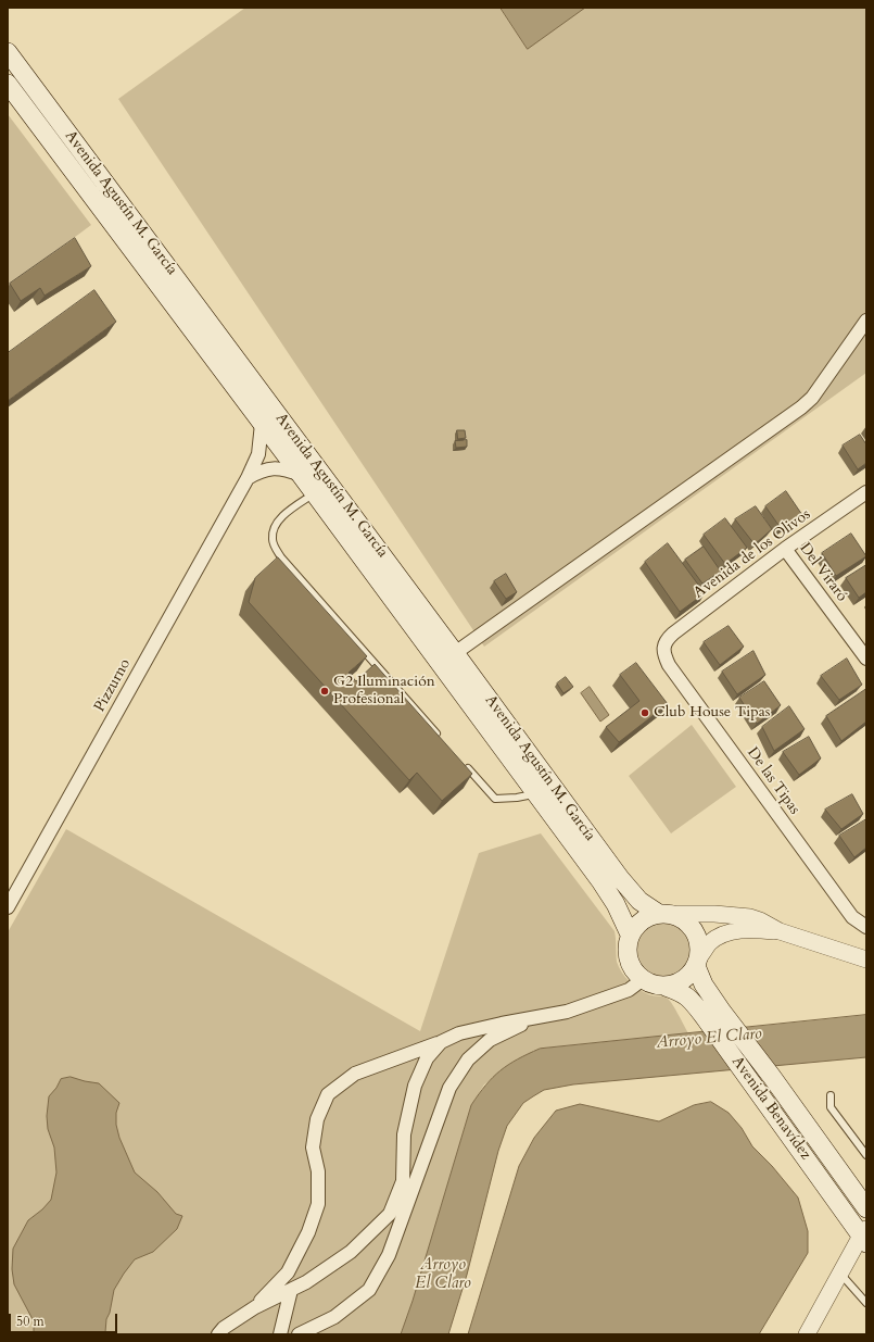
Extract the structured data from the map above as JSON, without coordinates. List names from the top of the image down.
{
  "streets": {
    "main road": ["Avenida Agustín M. García", "Avenida Benavídez"],
    "street": [
      "Avenida de los Olivos",
      "Del Viraró",
      "Pizzurno",
      "De las Tipas"
    ]
  },
  "crossings": [
    ["Avenida Agustín M. García", "Pizzurno"],
    ["Avenida Agustín M. García", "Avenida Benavídez"],
    ["Avenida de los Olivos", "Del Viraró"],
    ["Avenida de los Olivos", "De las Tipas"]
  ],
  "water": ["Arroyo El Claro"],
  "places": ["G2 Iluminación Profesional", "Club House Tipas"],
  "scale_bar": "50 m"
}
